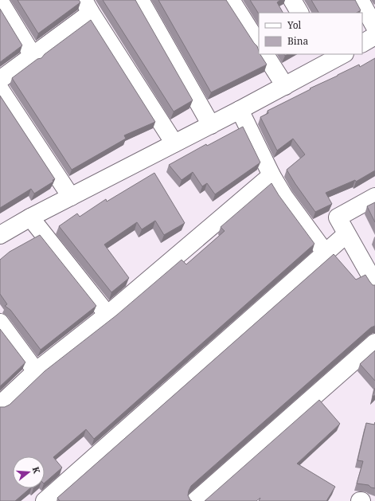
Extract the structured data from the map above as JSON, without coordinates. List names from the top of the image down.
{
  "legend": ["Yol", "Bina"],
  "north": "right"
}
